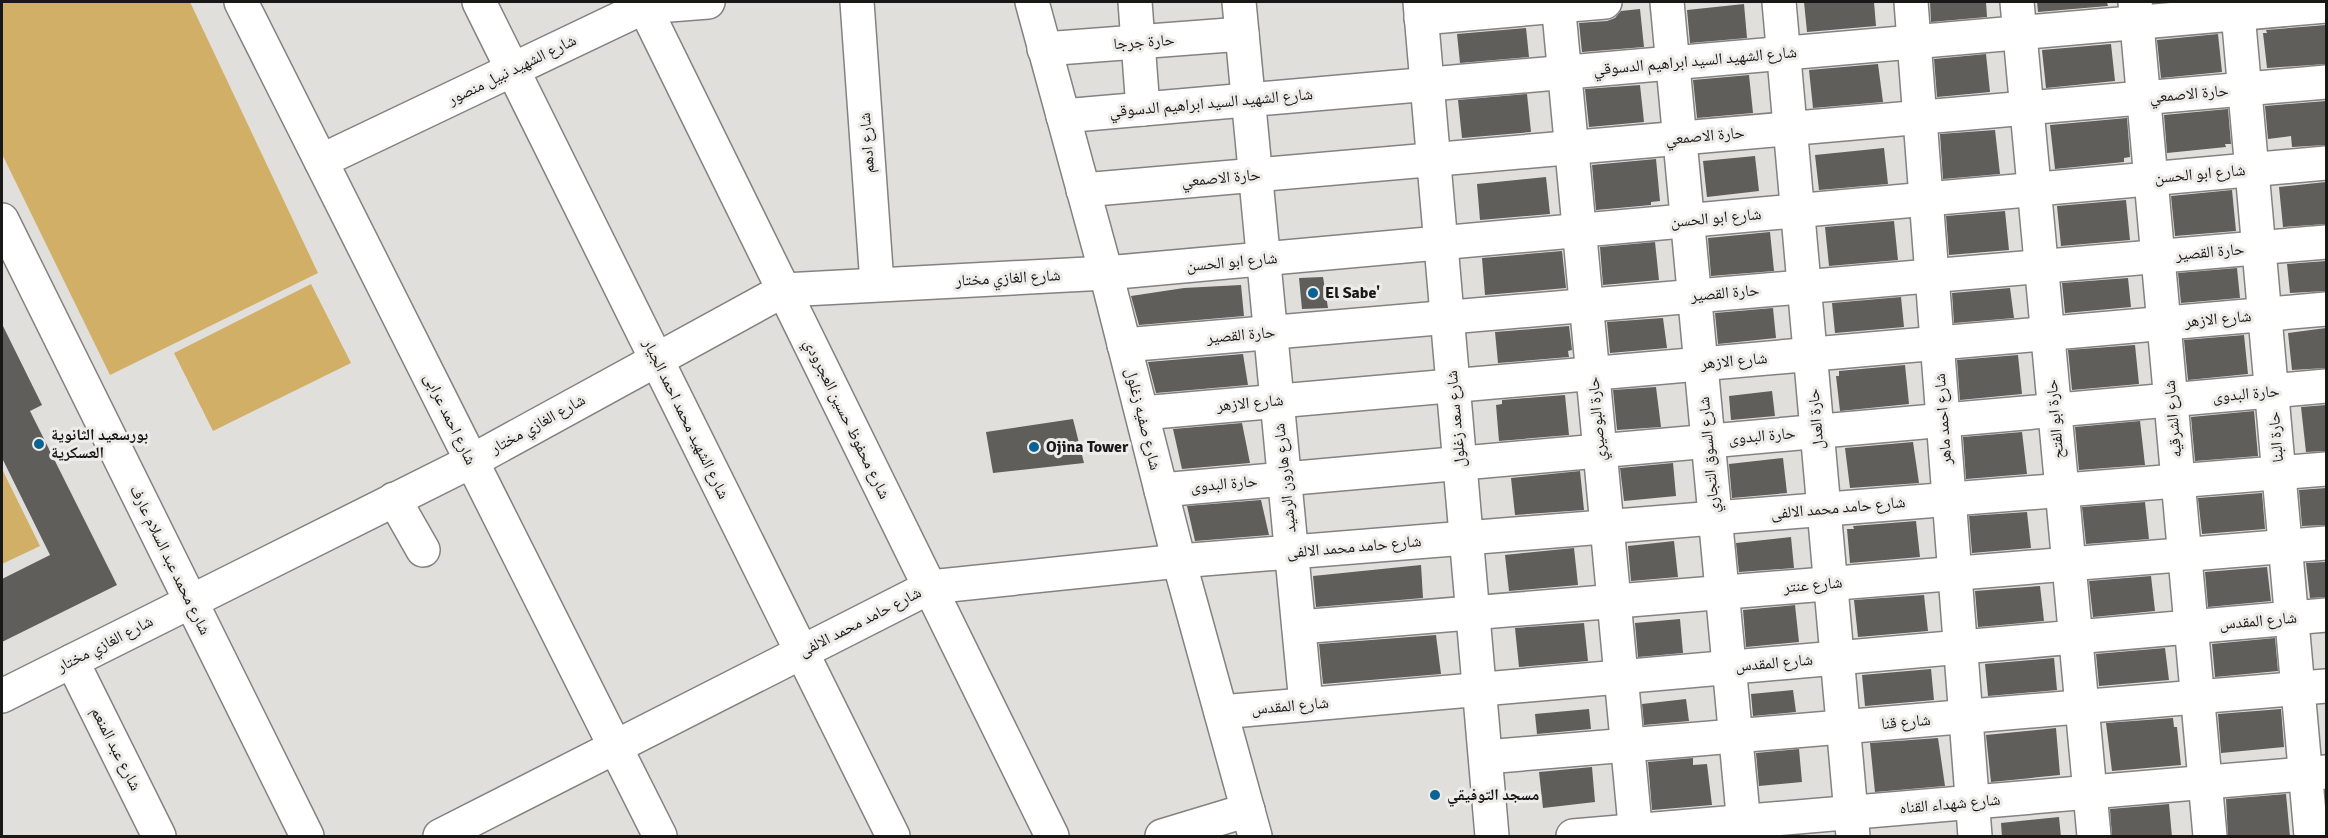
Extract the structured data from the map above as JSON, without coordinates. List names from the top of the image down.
{
  "streets": {
    "street": [
      "حارة جرجا",
      "شارع الشهيد السيد ابراهيم الدسوقي",
      "شارع الشهيد نبيل منصور",
      "حارة الاصمعي",
      "شارع ادهم",
      "شارع ابو الحسن",
      "حارة القصير",
      "شارع الغازي مختار",
      "شارع الازهر",
      "حارة البدوى",
      "شارع احمد عرابى",
      "شارع الشهيد محمد احمد الجيار",
      "شارع محفوظ حسين العجرودي",
      "شارع صفيه زغلول",
      "شارع سعد زغلول",
      "حارة البوصيري",
      "حارة العدل",
      "شارع احمد ماهر",
      "حارة ابو الفتح",
      "شارع الشرقيه",
      "حارة البنا",
      "شارع السوق التجاري",
      "شارع هارون الرشيد",
      "شارع حامد محمد الالفى",
      "شارع محمد عبد السلام عارف",
      "شارع عنتر",
      "شارع المقدس",
      "شارع قنا",
      "شارع عبد المنعم",
      "شارع شهداء القناه"
    ]
  },
  "crossings": [
    ["حارة جرجا", "شارع صفيه زغلول"],
    ["حارة جرجا", "شارع هارون الرشيد"],
    ["شارع الشهيد السيد ابراهيم الدسوقي", "شارع صفيه زغلول"],
    ["شارع الشهيد السيد ابراهيم الدسوقي", "شارع سعد زغلول"],
    ["شارع الشهيد السيد ابراهيم الدسوقي", "حارة البوصيري"],
    ["شارع الشهيد السيد ابراهيم الدسوقي", "حارة العدل"],
    ["شارع الشهيد السيد ابراهيم الدسوقي", "شارع احمد ماهر"],
    ["شارع الشهيد السيد ابراهيم الدسوقي", "حارة ابو الفتح"],
    ["شارع الشهيد السيد ابراهيم الدسوقي", "شارع الشرقيه"],
    ["شارع الشهيد السيد ابراهيم الدسوقي", "حارة البنا"],
    ["شارع الشهيد السيد ابراهيم الدسوقي", "شارع السوق التجاري"],
    ["شارع الشهيد السيد ابراهيم الدسوقي", "شارع هارون الرشيد"],
    ["شارع الشهيد نبيل منصور", "شارع احمد عرابى"],
    ["شارع الشهيد نبيل منصور", "شارع الشهيد محمد احمد الجيار"],
    ["شارع الشهيد نبيل منصور", "شارع محفوظ حسين العجرودي"],
    ["حارة الاصمعي", "شارع صفيه زغلول"],
    ["حارة الاصمعي", "شارع سعد زغلول"],
    ["حارة الاصمعي", "حارة البوصيري"],
    ["حارة الاصمعي", "حارة العدل"],
    ["حارة الاصمعي", "شارع احمد ماهر"],
    ["حارة الاصمعي", "حارة ابو الفتح"],
    ["حارة الاصمعي", "شارع الشرقيه"],
    ["حارة الاصمعي", "حارة البنا"],
    ["حارة الاصمعي", "شارع السوق التجاري"],
    ["حارة الاصمعي", "شارع هارون الرشيد"],
    ["شارع ادهم", "شارع الغازي مختار"],
    ["شارع ابو الحسن", "شارع الغازي مختار"],
    ["شارع ابو الحسن", "شارع صفيه زغلول"],
    ["شارع ابو الحسن", "شارع سعد زغلول"],
    ["شارع ابو الحسن", "حارة البوصيري"],
    ["شارع ابو الحسن", "حارة العدل"],
    ["شارع ابو الحسن", "شارع احمد ماهر"],
    ["شارع ابو الحسن", "حارة ابو الفتح"],
    ["شارع ابو الحسن", "شارع الشرقيه"],
    ["شارع ابو الحسن", "حارة البنا"],
    ["شارع ابو الحسن", "شارع السوق التجاري"],
    ["شارع ابو الحسن", "شارع هارون الرشيد"],
    ["حارة القصير", "شارع صفيه زغلول"],
    ["حارة القصير", "شارع سعد زغلول"],
    ["حارة القصير", "حارة البوصيري"],
    ["حارة القصير", "حارة العدل"],
    ["حارة القصير", "شارع احمد ماهر"],
    ["حارة القصير", "حارة ابو الفتح"],
    ["حارة القصير", "شارع الشرقيه"],
    ["حارة القصير", "حارة البنا"],
    ["حارة القصير", "شارع السوق التجاري"],
    ["حارة القصير", "شارع هارون الرشيد"],
    ["شارع الغازي مختار", "شارع احمد عرابى"],
    ["شارع الغازي مختار", "شارع الشهيد محمد احمد الجيار"],
    ["شارع الغازي مختار", "شارع محفوظ حسين العجرودي"],
    ["شارع الغازي مختار", "شارع صفيه زغلول"],
    ["شارع الغازي مختار", "شارع محمد عبد السلام عارف"],
    ["شارع الغازي مختار", "شارع عبد المنعم"],
    ["شارع الازهر", "شارع صفيه زغلول"],
    ["شارع الازهر", "شارع سعد زغلول"],
    ["شارع الازهر", "حارة البوصيري"],
    ["شارع الازهر", "حارة العدل"],
    ["شارع الازهر", "شارع احمد ماهر"],
    ["شارع الازهر", "حارة ابو الفتح"],
    ["شارع الازهر", "شارع الشرقيه"],
    ["شارع الازهر", "حارة البنا"],
    ["شارع الازهر", "شارع السوق التجاري"],
    ["شارع الازهر", "شارع هارون الرشيد"],
    ["حارة البدوى", "شارع صفيه زغلول"],
    ["حارة البدوى", "شارع سعد زغلول"],
    ["حارة البدوى", "حارة البوصيري"],
    ["حارة البدوى", "حارة العدل"],
    ["حارة البدوى", "شارع احمد ماهر"],
    ["حارة البدوى", "حارة ابو الفتح"],
    ["حارة البدوى", "شارع الشرقيه"],
    ["حارة البدوى", "حارة البنا"],
    ["حارة البدوى", "شارع السوق التجاري"],
    ["حارة البدوى", "شارع هارون الرشيد"],
    ["شارع احمد عرابى", "شارع حامد محمد الالفى"],
    ["شارع الشهيد محمد احمد الجيار", "شارع حامد محمد الالفى"],
    ["شارع محفوظ حسين العجرودي", "شارع حامد محمد الالفى"],
    ["شارع صفيه زغلول", "شارع حامد محمد الالفى"],
    ["شارع صفيه زغلول", "شارع المقدس"],
    ["شارع سعد زغلول", "شارع حامد محمد الالفى"],
    ["شارع سعد زغلول", "شارع عنتر"],
    ["شارع سعد زغلول", "شارع المقدس"],
    ["شارع سعد زغلول", "شارع قنا"],
    ["حارة البوصيري", "شارع حامد محمد الالفى"],
    ["حارة البوصيري", "شارع عنتر"],
    ["حارة البوصيري", "شارع المقدس"],
    ["حارة البوصيري", "شارع قنا"],
    ["حارة البوصيري", "شارع شهداء القناه"],
    ["حارة العدل", "شارع حامد محمد الالفى"],
    ["حارة العدل", "شارع عنتر"],
    ["حارة العدل", "شارع المقدس"],
    ["حارة العدل", "شارع قنا"],
    ["حارة العدل", "شارع شهداء القناه"],
    ["شارع احمد ماهر", "شارع حامد محمد الالفى"],
    ["شارع احمد ماهر", "شارع عنتر"],
    ["شارع احمد ماهر", "شارع المقدس"],
    ["شارع احمد ماهر", "شارع قنا"],
    ["شارع احمد ماهر", "شارع شهداء القناه"],
    ["حارة ابو الفتح", "شارع حامد محمد الالفى"],
    ["حارة ابو الفتح", "شارع عنتر"],
    ["حارة ابو الفتح", "شارع المقدس"],
    ["حارة ابو الفتح", "شارع قنا"],
    ["حارة ابو الفتح", "شارع شهداء القناه"],
    ["شارع الشرقيه", "شارع حامد محمد الالفى"],
    ["شارع الشرقيه", "شارع عنتر"],
    ["شارع الشرقيه", "شارع المقدس"],
    ["شارع الشرقيه", "شارع قنا"],
    ["شارع الشرقيه", "شارع شهداء القناه"],
    ["حارة البنا", "شارع حامد محمد الالفى"],
    ["حارة البنا", "شارع عنتر"],
    ["حارة البنا", "شارع المقدس"],
    ["حارة البنا", "شارع قنا"],
    ["حارة البنا", "شارع شهداء القناه"],
    ["شارع السوق التجاري", "شارع حامد محمد الالفى"],
    ["شارع السوق التجاري", "شارع عنتر"],
    ["شارع السوق التجاري", "شارع المقدس"],
    ["شارع السوق التجاري", "شارع قنا"],
    ["شارع السوق التجاري", "شارع شهداء القناه"],
    ["شارع هارون الرشيد", "شارع حامد محمد الالفى"],
    ["شارع هارون الرشيد", "شارع عنتر"],
    ["شارع هارون الرشيد", "شارع المقدس"]
  ],
  "places": [
    "El Sabe'",
    "بورسعيد الثانوية العسكرية",
    "Ojina Tower",
    "مسجد التوفيقي"
  ]
}
